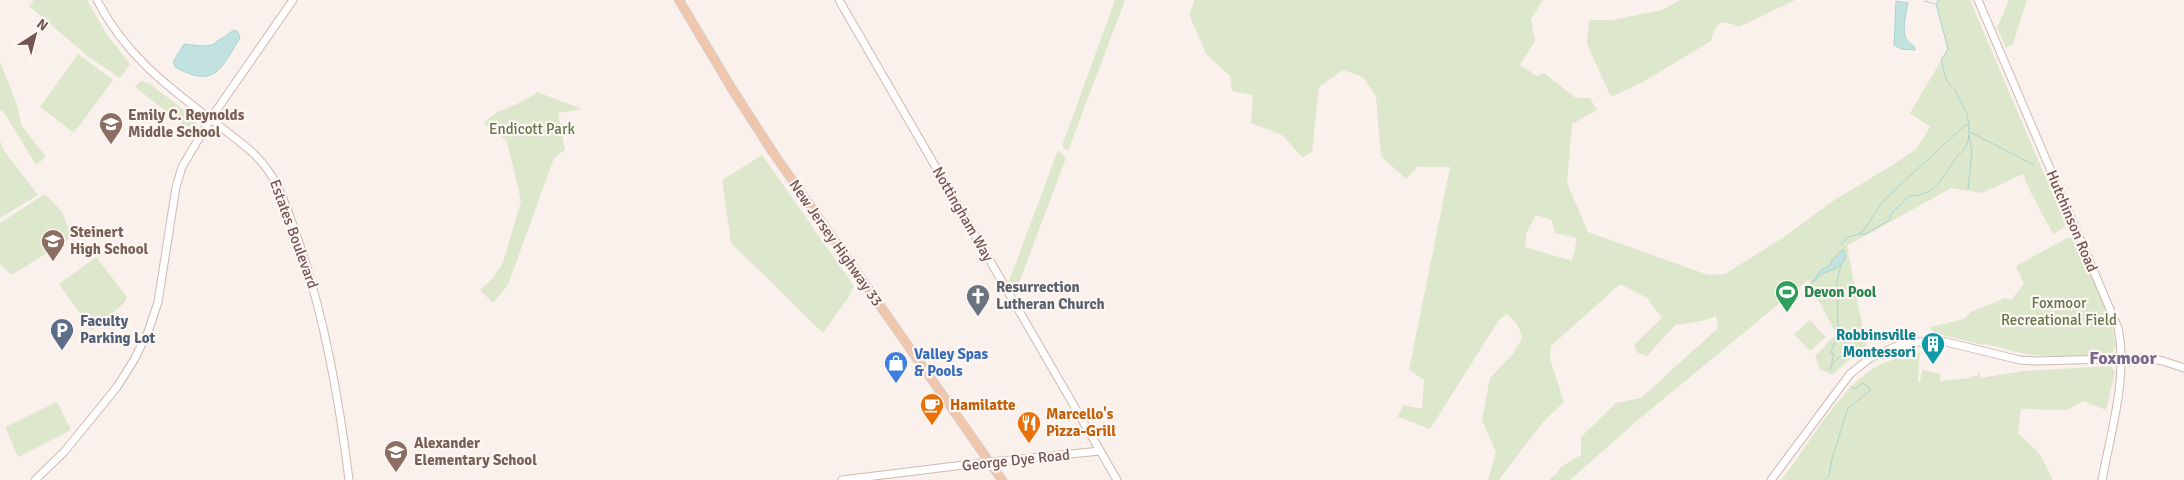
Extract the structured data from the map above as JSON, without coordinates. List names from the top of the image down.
{
  "streets": {
    "main road": ["New Jersey Highway 33"],
    "street": [
      "Nottingham Way",
      "Hutchinson Road",
      "Estates Boulevard",
      "George Dye Road"
    ]
  },
  "crossings": [
    ["Nottingham Way", "George Dye Road"],
    ["New Jersey Highway 33", "George Dye Road"]
  ],
  "districts": ["Foxmoor"],
  "parks": ["Endicott Park", "Foxmoor Recreational Field"],
  "places": {
    "school or university": ["Emily C. Reynolds Middle School", "Steinert High School", "Alexander Elementary School"],
    "sports": ["Devon Pool"],
    "church": ["Resurrection Lutheran Church"],
    "parking": ["Faculty Parking Lot"],
    "building": ["Robbinsville Montessori"],
    "shop": ["Valley Spas & Pools"],
    "cafe": ["Hamilatte"],
    "restaurant": ["Marcello's Pizza-Grill"]
  },
  "north": "top right"
}
